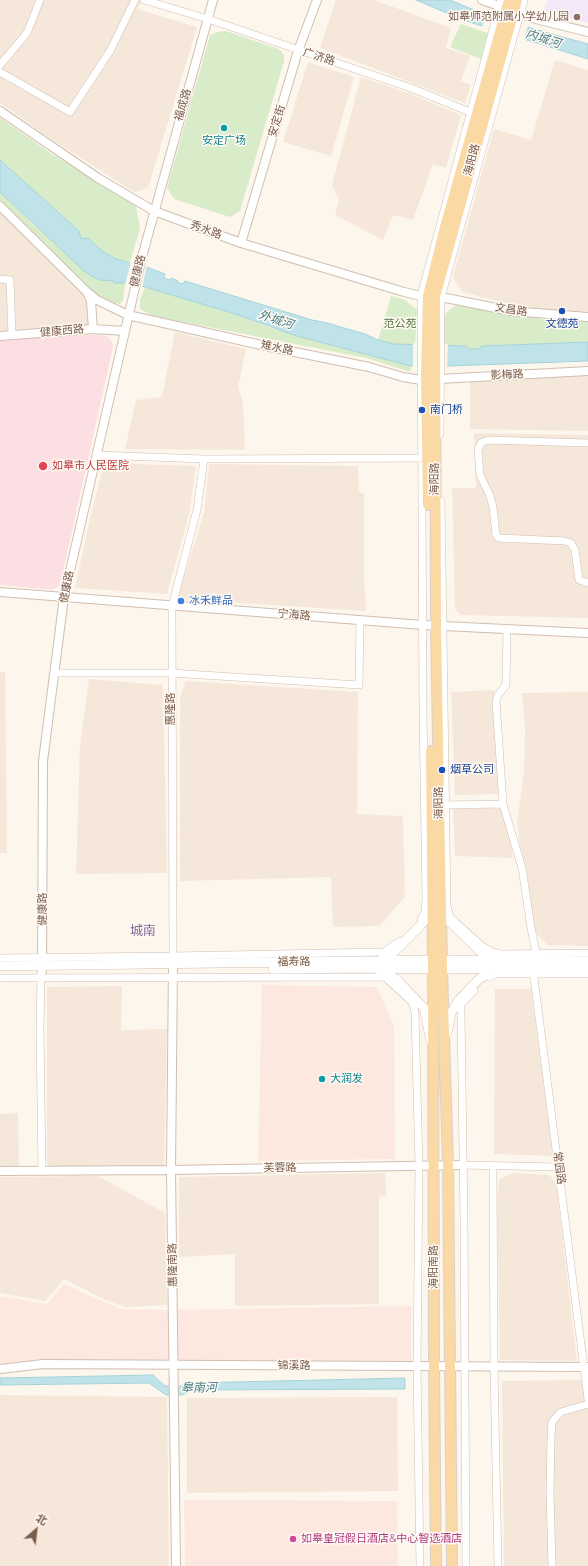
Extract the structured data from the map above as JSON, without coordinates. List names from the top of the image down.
{
  "streets": {
    "main road": ["海阳路", "福寿路", "海阳南路"],
    "street": [
      "广济路",
      "福成路",
      "安定街",
      "秀水路",
      "健康路",
      "文昌路",
      "健康西路",
      "雉水路",
      "影梅路",
      "宁海路",
      "惠隆路",
      "芙蓉路",
      "常园路",
      "惠隆南路",
      "锦溪路"
    ]
  },
  "crossings": [
    ["广济路", "福成路"],
    ["广济路", "安定街"],
    ["广济路", "海阳路"],
    ["福成路", "秀水路"],
    ["福成路", "健康路"],
    ["安定街", "秀水路"],
    ["海阳路", "秀水路"],
    ["海阳路", "文昌路"],
    ["海阳路", "雉水路"],
    ["海阳路", "影梅路"],
    ["海阳路", "宁海路"],
    ["海阳路", "福寿路"],
    ["海阳路", "海阳南路"],
    ["秀水路", "健康路"],
    ["秀水路", "文昌路"],
    ["健康路", "健康西路"],
    ["健康路", "雉水路"],
    ["健康路", "宁海路"],
    ["健康路", "福寿路"],
    ["雉水路", "影梅路"],
    ["宁海路", "惠隆路"],
    ["宁海路", "常园路"],
    ["惠隆路", "福寿路"],
    ["惠隆路", "惠隆南路"],
    ["福寿路", "常园路"],
    ["福寿路", "惠隆南路"],
    ["福寿路", "海阳南路"],
    ["芙蓉路", "常园路"],
    ["芙蓉路", "惠隆南路"],
    ["芙蓉路", "海阳南路"],
    ["常园路", "锦溪路"],
    ["惠隆南路", "锦溪路"],
    ["海阳南路", "锦溪路"]
  ],
  "districts": ["城南"],
  "water": ["内城河", "外城河", "皋南河"],
  "parks": ["范公苑"],
  "places": [
    "如皋师范附属小学幼儿园",
    "安定广场",
    "文德苑",
    "南门桥",
    "如皋市人民医院",
    "冰禾鲜品",
    "烟草公司",
    "大润发",
    "如皋皇冠假日酒店&中心智选酒店"
  ],
  "north": "top right"
}
